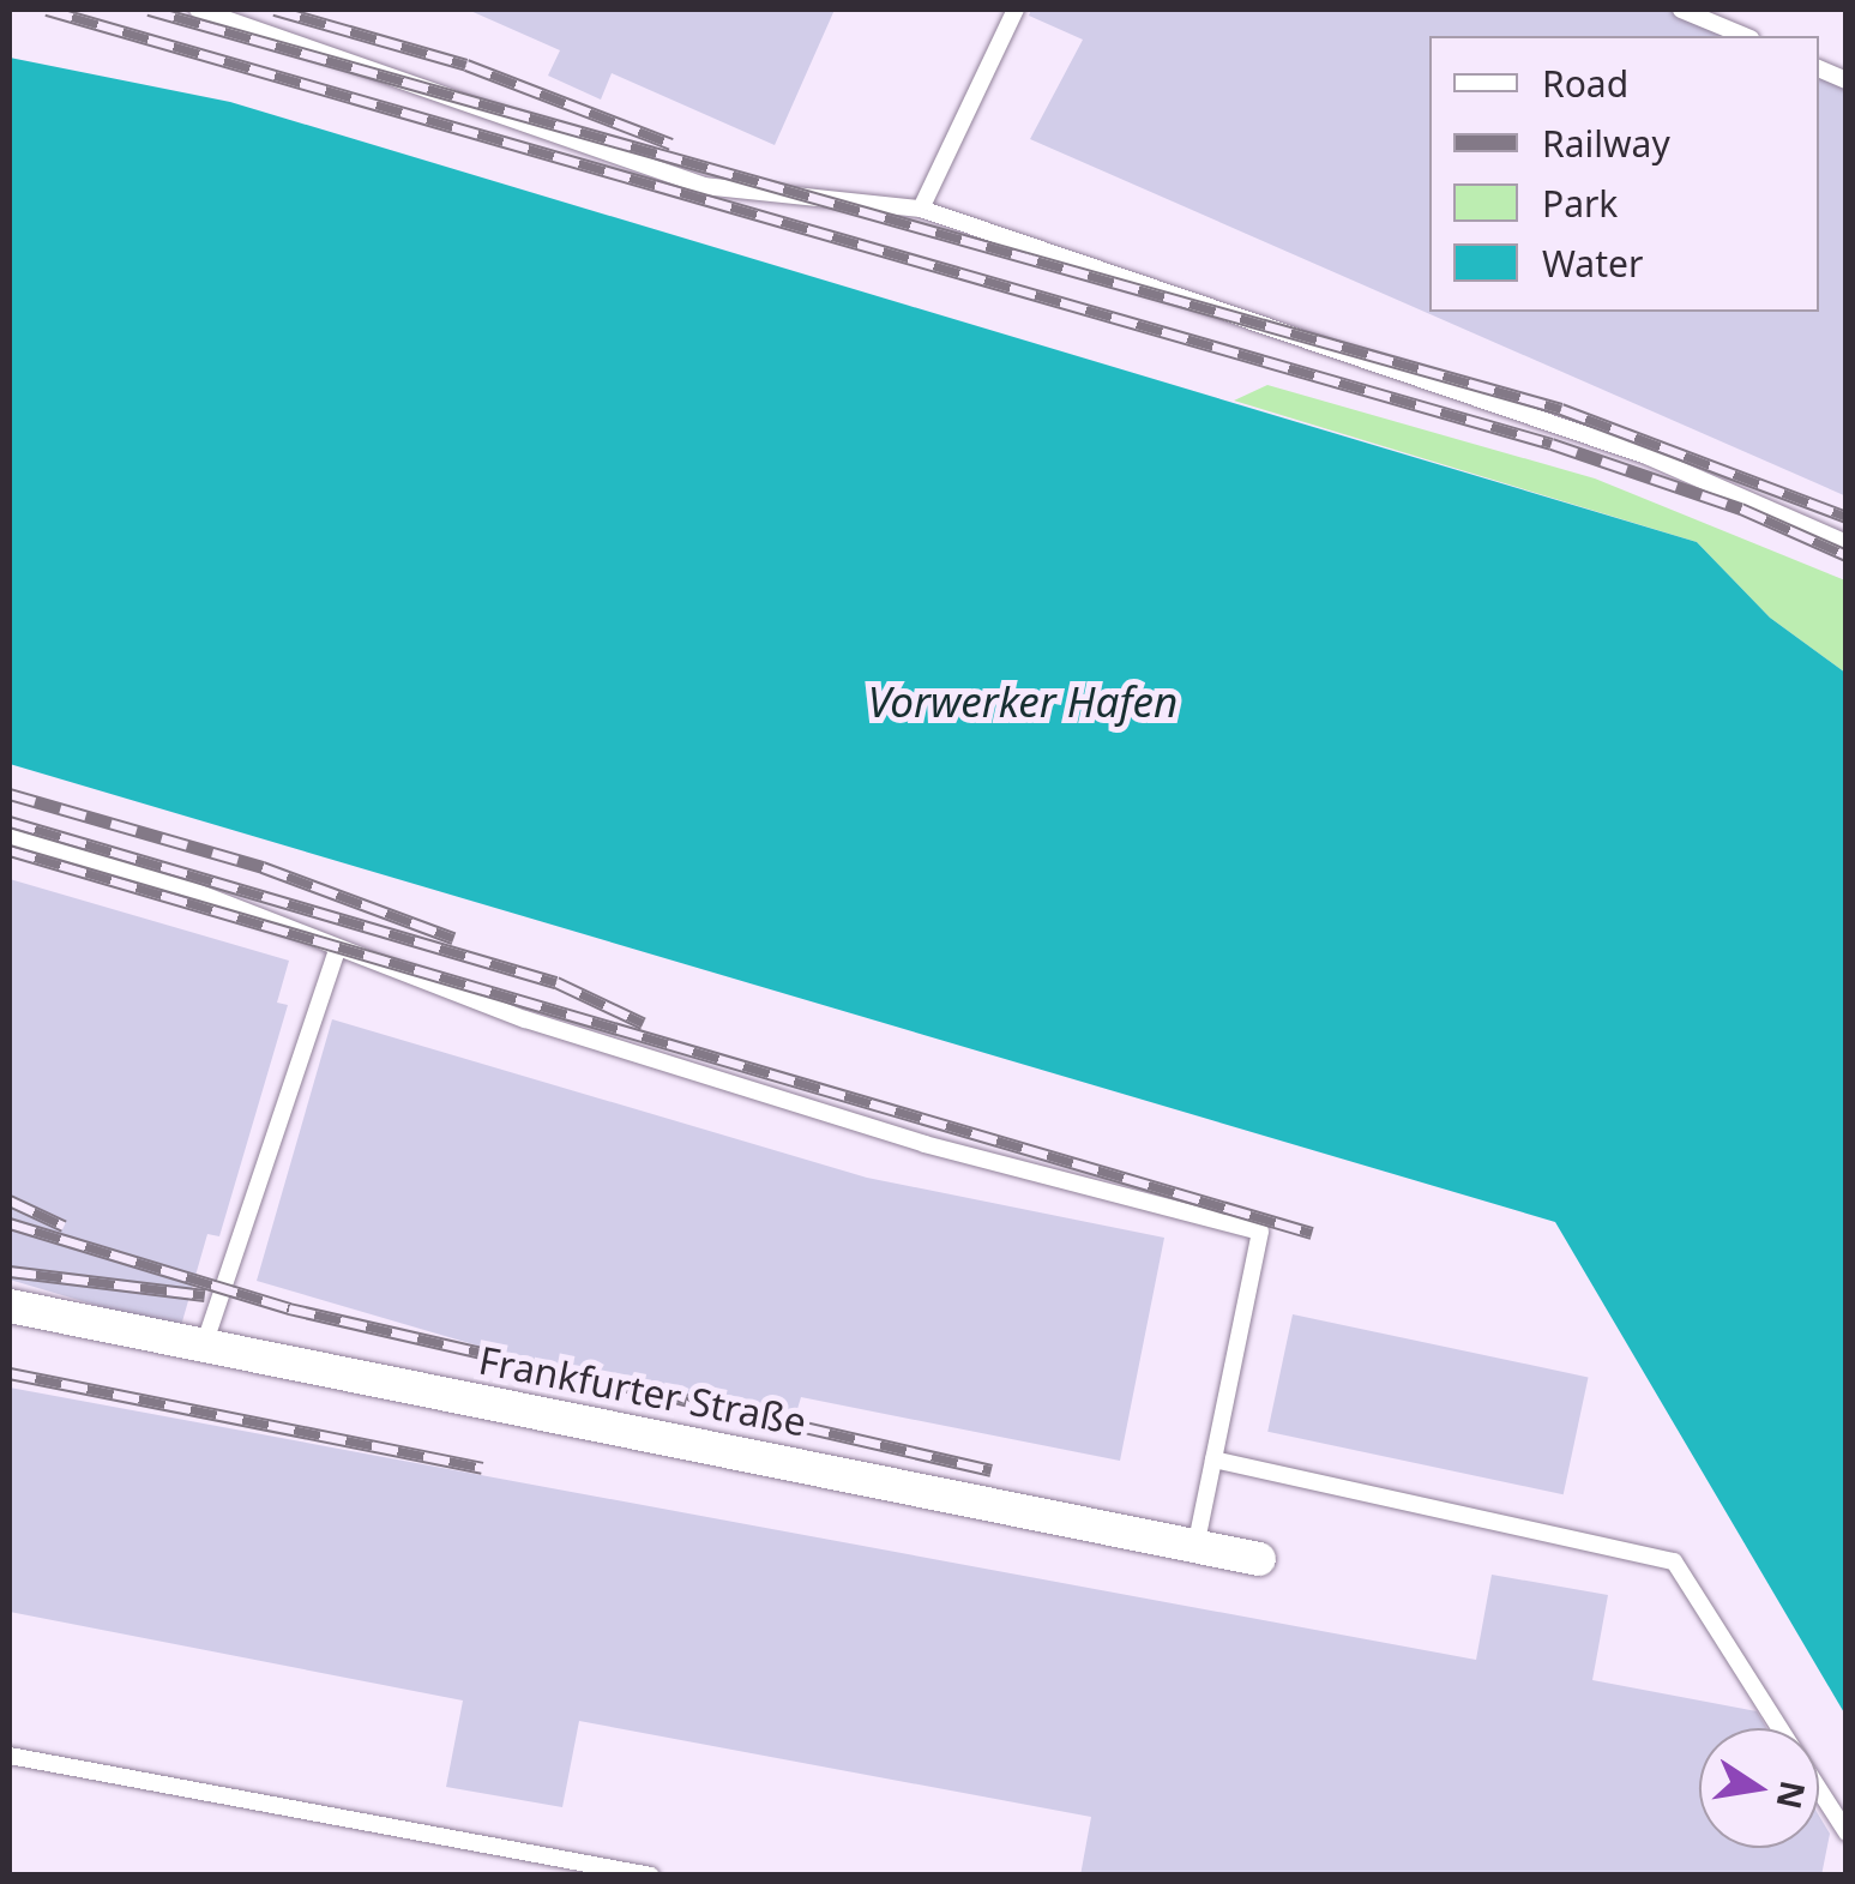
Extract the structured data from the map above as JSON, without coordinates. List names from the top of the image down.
{
  "streets": {
    "street": ["Frankfurter Straße"]
  },
  "water": ["Vorwerker Hafen"],
  "legend": [
    "Road",
    "Railway",
    "Park",
    "Water"
  ],
  "north": "right"
}
